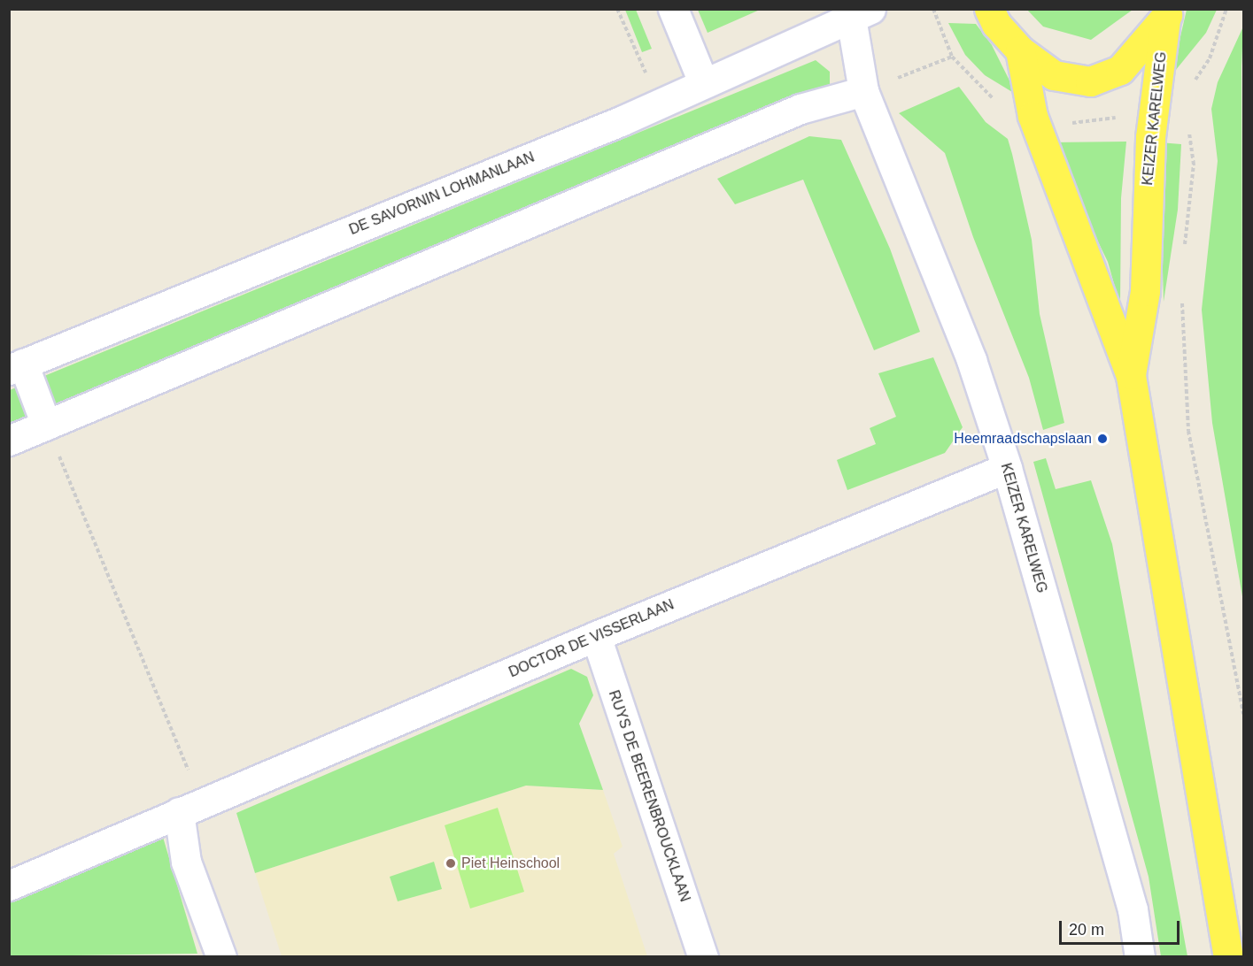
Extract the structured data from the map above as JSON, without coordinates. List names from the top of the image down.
{
  "streets": {
    "main road": ["KEIZER KARELWEG"],
    "street": ["DE SAVORNIN LOHMANLAAN", "DOCTOR DE VISSERLAAN", "RUYS DE BEERENBROUCKLAAN"]
  },
  "crossings": [
    ["KEIZER KARELWEG", "DE SAVORNIN LOHMANLAAN"],
    ["KEIZER KARELWEG", "DOCTOR DE VISSERLAAN"],
    ["DOCTOR DE VISSERLAAN", "RUYS DE BEERENBROUCKLAAN"]
  ],
  "places": ["Heemraadschapslaan", "Piet Heinschool"],
  "scale_bar": "20 m"
}
